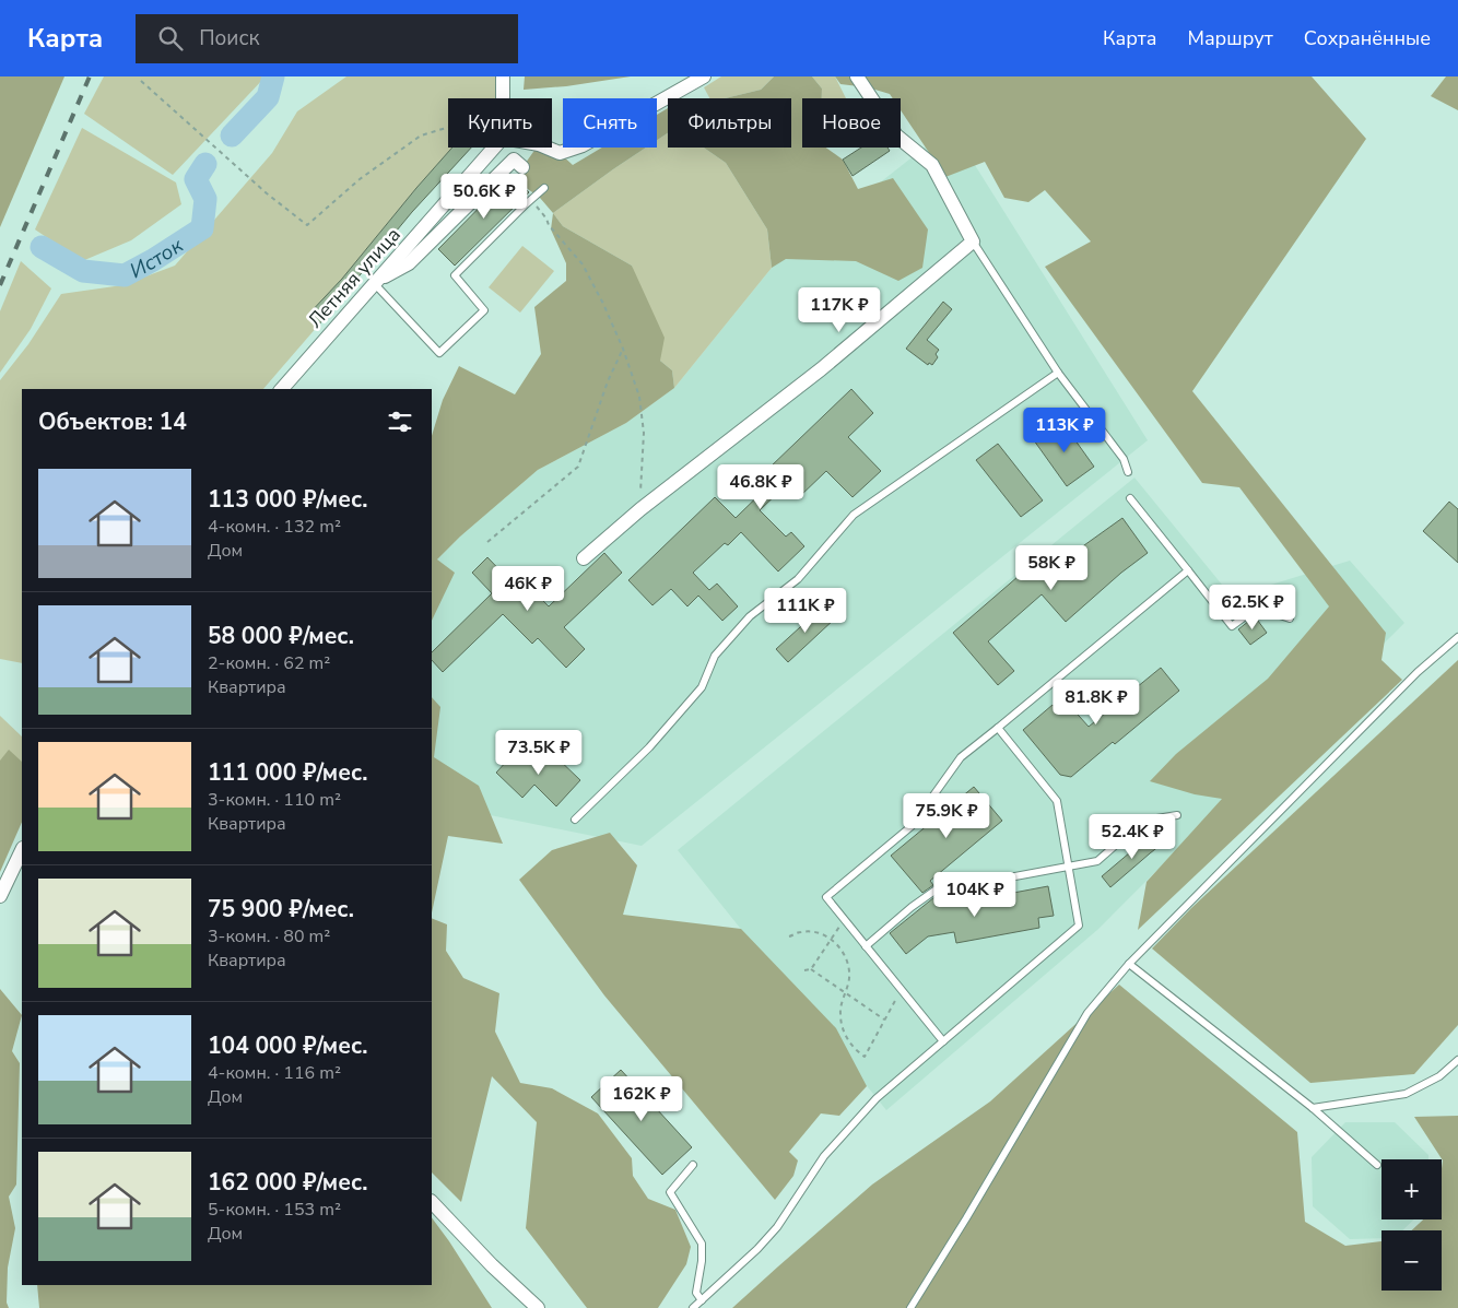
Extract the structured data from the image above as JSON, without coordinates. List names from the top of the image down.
{
  "streets": {
    "street": ["Летняя улица"]
  },
  "water": ["Исток"],
  "page": {
    "header": "Карта",
    "search": "Поиск",
    "nav": ["Карта", "Маршрут", "Сохранённые"],
    "chip": [
      "Купить",
      "Снять",
      "Фильтры",
      "Новое"
    ],
    "price": [
      "50.6K ₽",
      "117K ₽",
      "113K ₽",
      "46.8K ₽",
      "58K ₽",
      "46K ₽",
      "62.5K ₽",
      "111K ₽",
      "81.8K ₽",
      "73.5K ₽",
      "75.9K ₽",
      "52.4K ₽",
      "104K ₽",
      "162K ₽"
    ],
    "heading": "Объектов: 14",
    "list": [
      {
        "name": "113 000 ₽/мес.",
        "note": "4-комн. · 132 m² · Дом"
      },
      {
        "name": "58 000 ₽/мес.",
        "note": "2-комн. · 62 m² · Квартира"
      },
      {
        "name": "111 000 ₽/мес.",
        "note": "3-комн. · 110 m² · Квартира"
      },
      {
        "name": "75 900 ₽/мес.",
        "note": "3-комн. · 80 m² · Квартира"
      },
      {
        "name": "104 000 ₽/мес.",
        "note": "4-комн. · 116 m² · Дом"
      },
      {
        "name": "162 000 ₽/мес.",
        "note": "5-комн. · 153 m² · Дом"
      }
    ],
    "map_buttons": ["+", "−"]
  }
}
